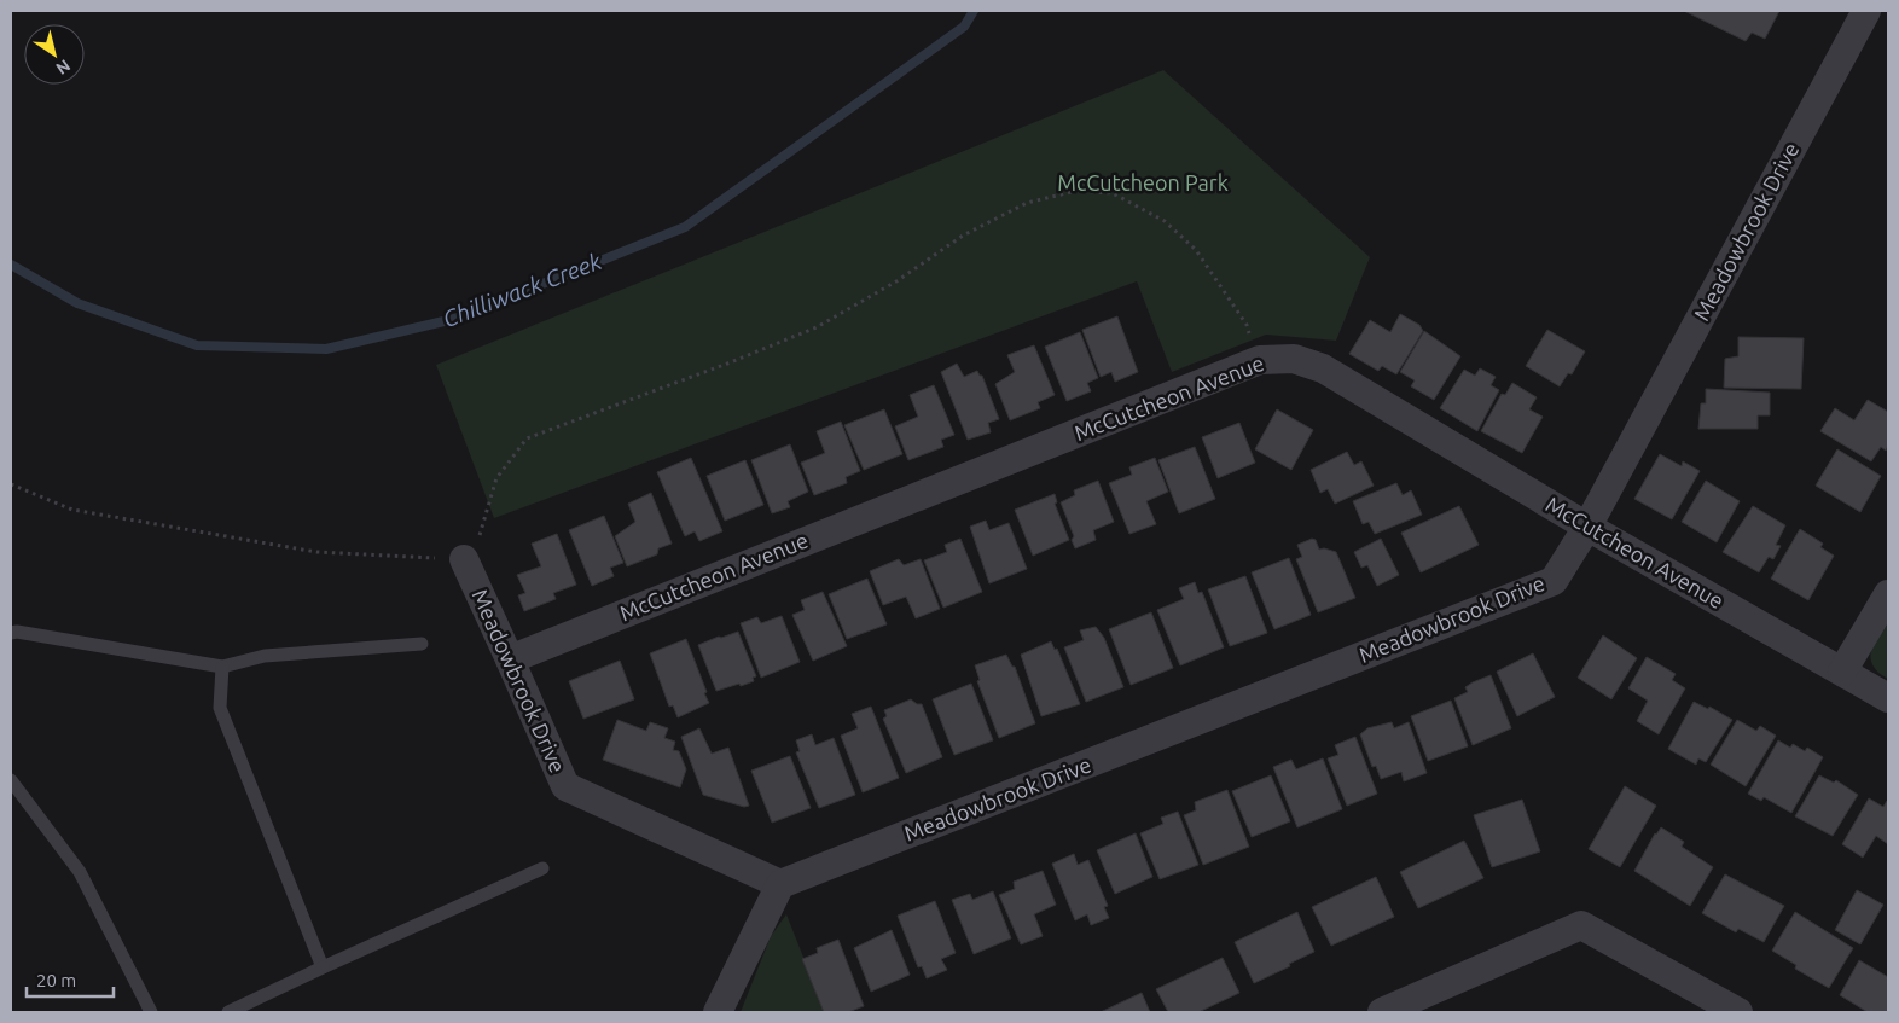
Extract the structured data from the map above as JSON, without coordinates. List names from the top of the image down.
{
  "streets": {
    "street": ["Meadowbrook Drive", "McCutcheon Avenue"]
  },
  "crossings": [
    ["Meadowbrook Drive", "McCutcheon Avenue"]
  ],
  "water": ["Chilliwack Creek"],
  "parks": ["McCutcheon Park"],
  "scale_bar": "20 m",
  "north": "bottom right"
}
